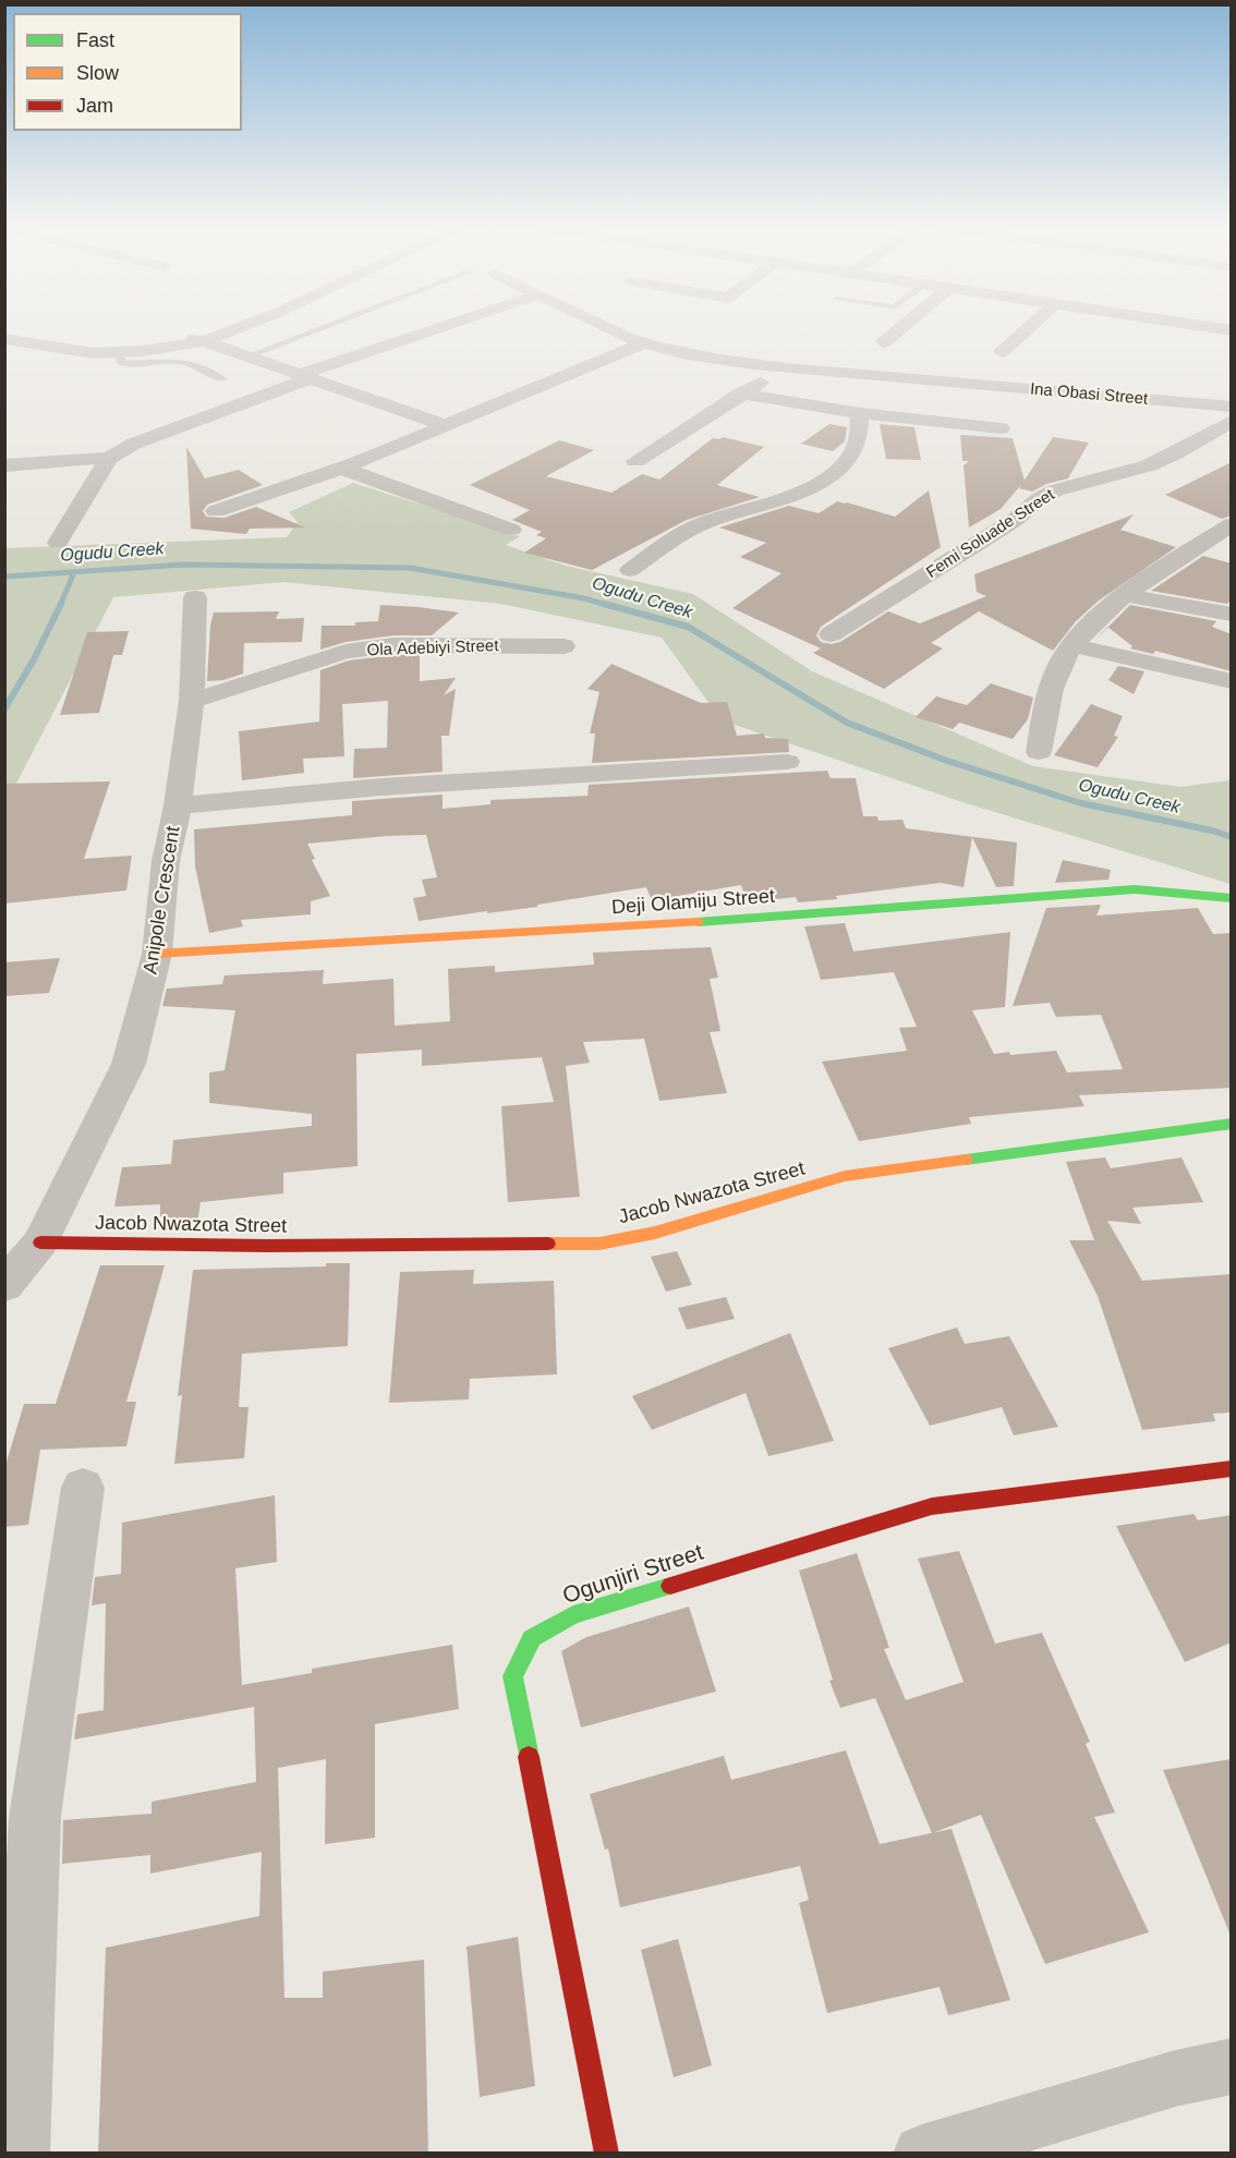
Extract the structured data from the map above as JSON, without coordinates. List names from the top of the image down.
{
  "streets": {
    "street": [
      "Ina Obasi Street",
      "Femi Soluade Street",
      "Ola Adebiyi Street",
      "Anipole Crescent",
      "Deji Olamiju Street",
      "Jacob Nwazota Street",
      "Ogunjiri Street"
    ]
  },
  "crossings": [
    ["Ola Adebiyi Street", "Anipole Crescent"],
    ["Anipole Crescent", "Deji Olamiju Street"],
    ["Anipole Crescent", "Jacob Nwazota Street"]
  ],
  "water": ["Ogudu Creek"],
  "legend": ["Fast", "Slow", "Jam"]
}
